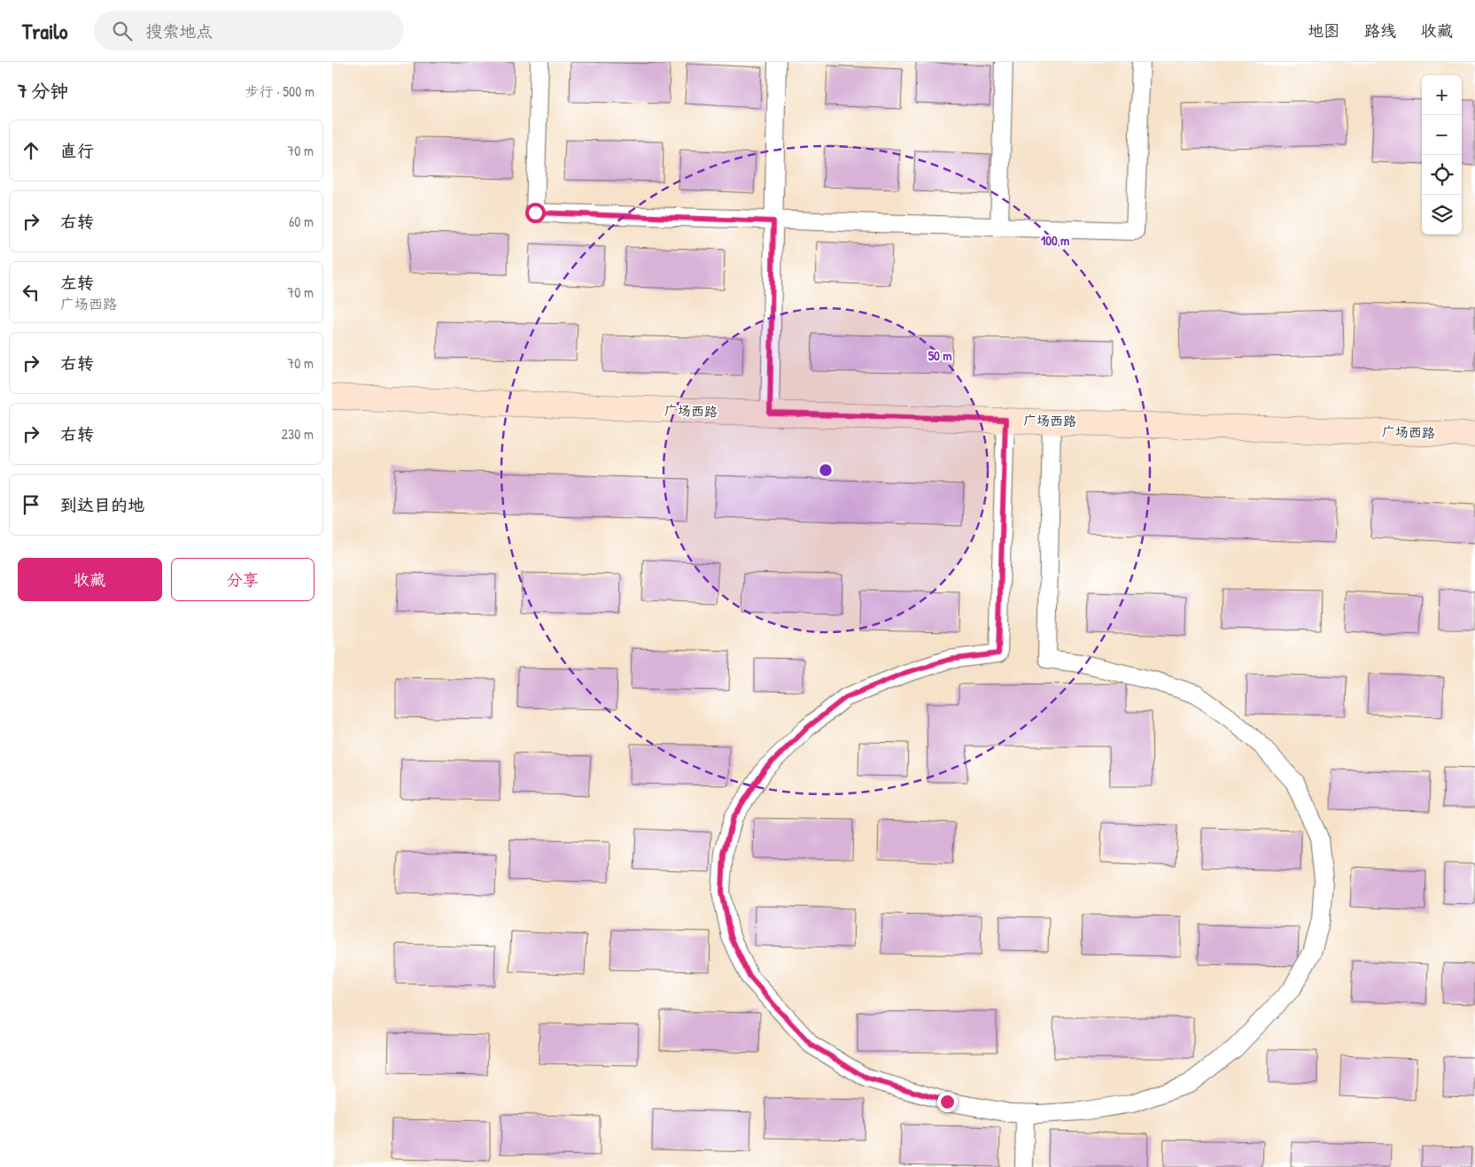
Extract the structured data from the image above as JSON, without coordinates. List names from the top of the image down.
{
  "streets": {
    "main road": ["广场西路"]
  },
  "page": {
    "header": "Trailo",
    "search": "搜索地点",
    "nav": ["地图", "路线", "收藏"],
    "heading": ["7 分钟", "步行 · 500 m"],
    "map_buttons": ["+", "−"],
    "list": [
      ["直行", "70 m"],
      ["右转", "60 m"],
      ["左转", "广场西路", "70 m"],
      ["右转", "70 m"],
      ["右转", "230 m"],
      "到达目的地"
    ],
    "buttons": ["收藏", "分享"]
  },
  "rings": ["100 m", "50 m"]
}
